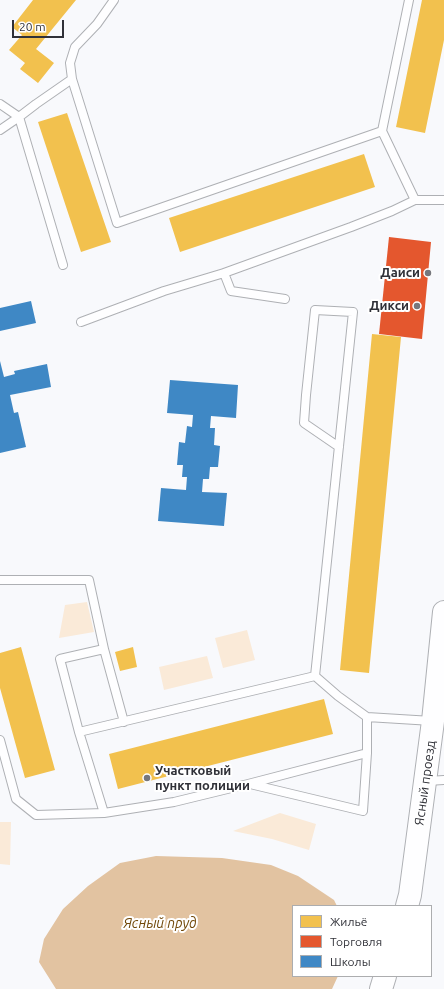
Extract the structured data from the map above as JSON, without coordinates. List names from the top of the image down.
{
  "streets": {
    "street": ["Ясный проезд"]
  },
  "water": ["Ясный пруд"],
  "places": ["Даиси", "Дикси", "Участковый пункт полиции"],
  "legend": ["Жильё", "Торговля", "Школы"],
  "scale_bar": "20 m"
}
